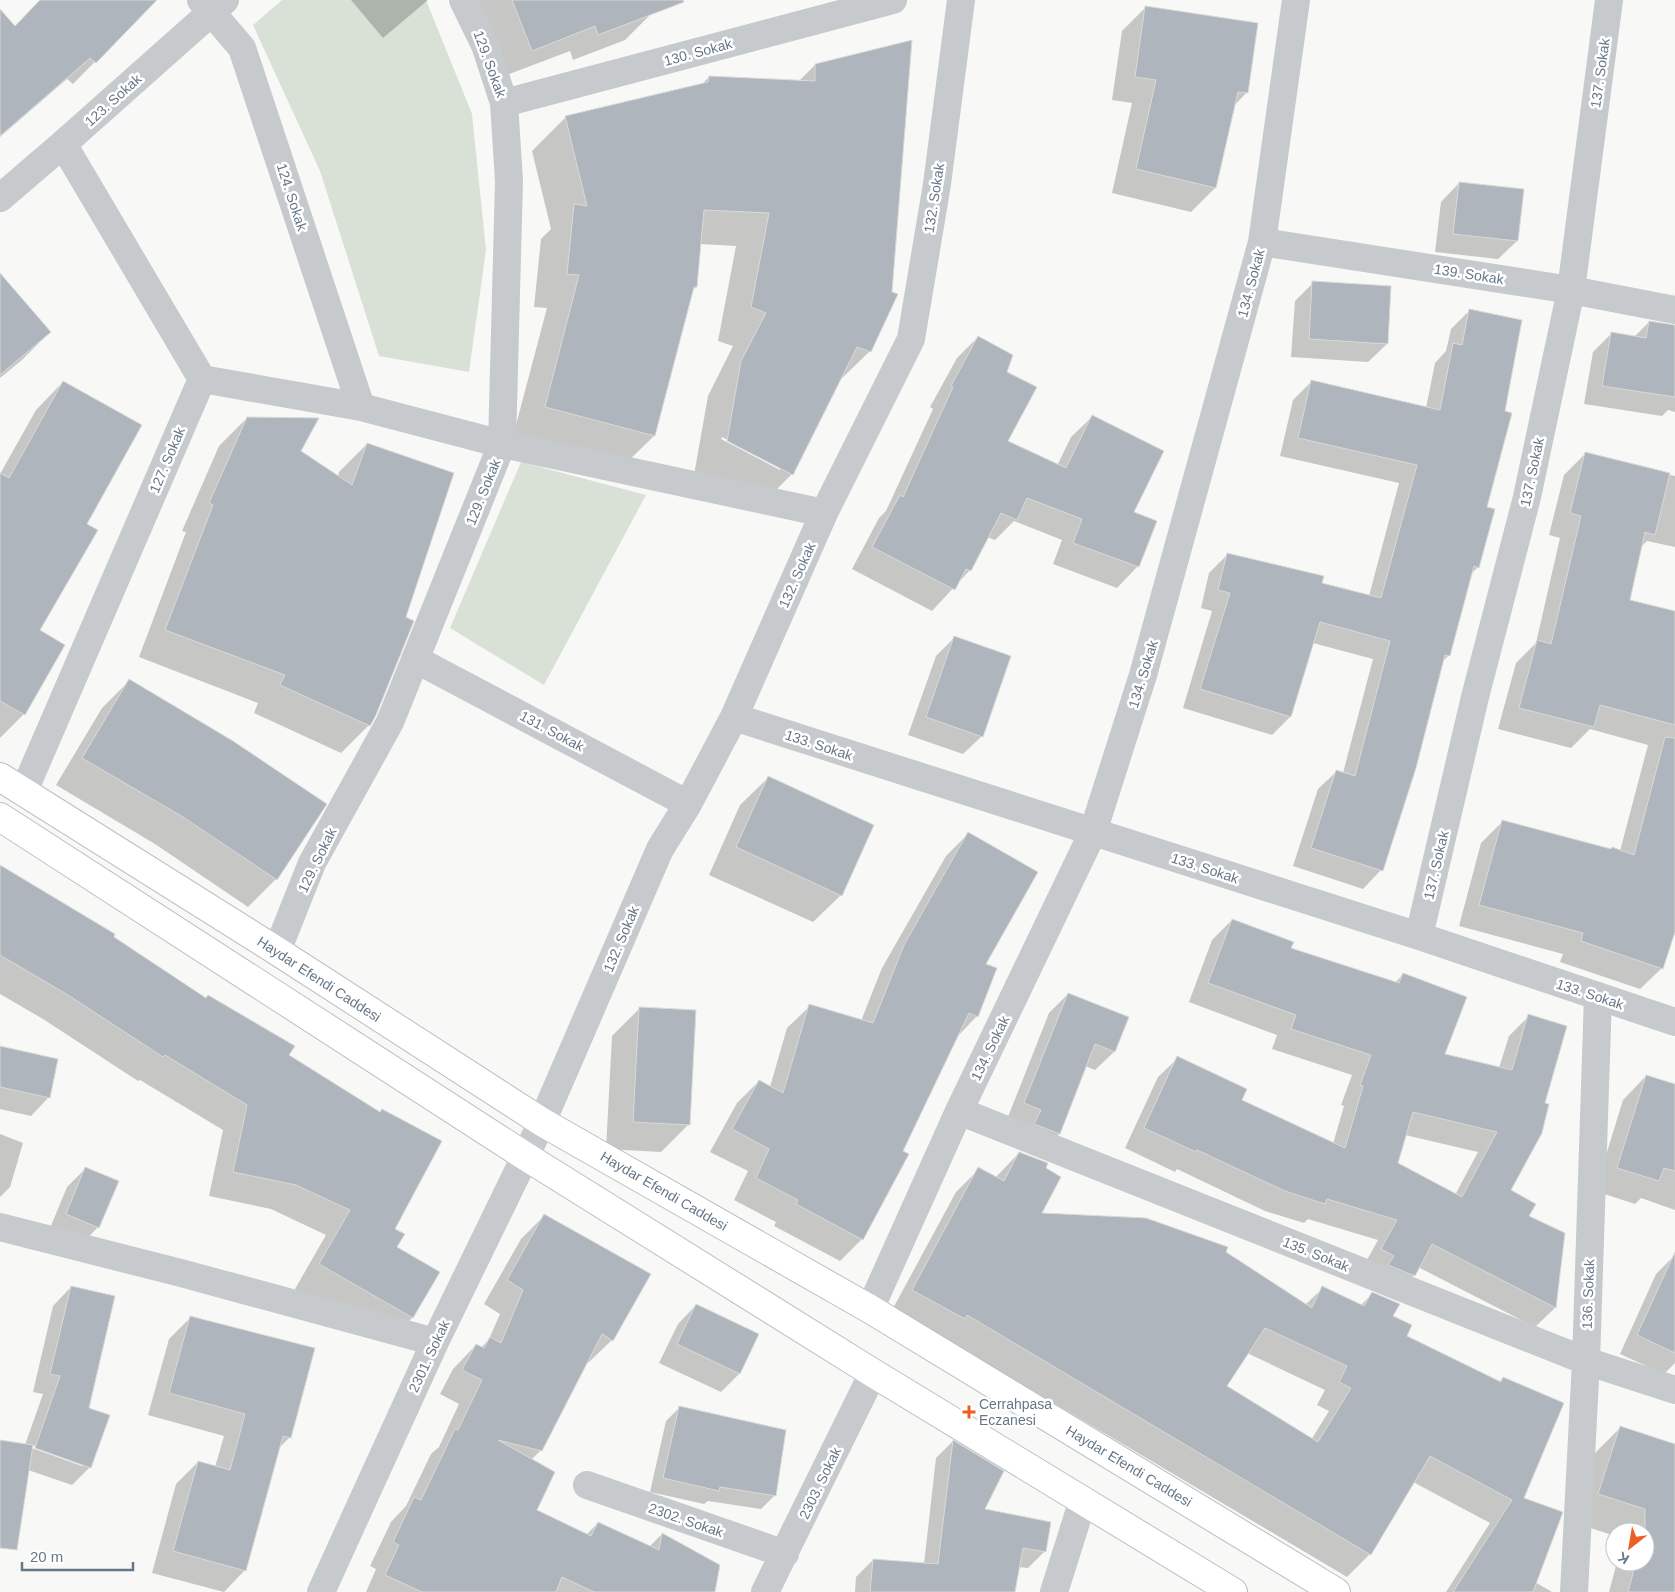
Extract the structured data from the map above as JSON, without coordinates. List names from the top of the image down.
{
  "streets": {
    "main road": ["Haydar Efendi Caddesi"],
    "street": [
      "130. Sokak",
      "129. Sokak",
      "137. Sokak",
      "123. Sokak",
      "124. Sokak",
      "132. Sokak",
      "139. Sokak",
      "134. Sokak",
      "127. Sokak",
      "131. Sokak",
      "133. Sokak",
      "135. Sokak",
      "136. Sokak",
      "2301. Sokak",
      "2303. Sokak",
      "2302. Sokak"
    ]
  },
  "crossings": [
    ["130. Sokak", "129. Sokak"],
    ["129. Sokak", "131. Sokak"],
    ["129. Sokak", "Haydar Efendi Caddesi"],
    ["137. Sokak", "139. Sokak"],
    ["137. Sokak", "133. Sokak"],
    ["123. Sokak", "124. Sokak"],
    ["132. Sokak", "131. Sokak"],
    ["132. Sokak", "133. Sokak"],
    ["132. Sokak", "Haydar Efendi Caddesi"],
    ["132. Sokak", "2301. Sokak"],
    ["139. Sokak", "134. Sokak"],
    ["134. Sokak", "133. Sokak"],
    ["134. Sokak", "Haydar Efendi Caddesi"],
    ["134. Sokak", "135. Sokak"],
    ["127. Sokak", "Haydar Efendi Caddesi"],
    ["133. Sokak", "136. Sokak"],
    ["Haydar Efendi Caddesi", "2301. Sokak"],
    ["135. Sokak", "136. Sokak"],
    ["2303. Sokak", "2302. Sokak"]
  ],
  "places": {
    "health": ["Cerrahpasa Eczanesi"]
  },
  "scale_bar": "20 m",
  "north": "bottom left"
}
